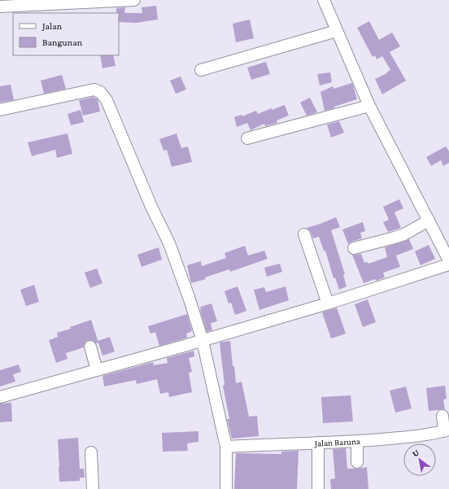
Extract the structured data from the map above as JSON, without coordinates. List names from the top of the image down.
{
  "streets": {
    "street": ["Jalan Baruna"]
  },
  "legend": ["Jalan", "Bangunan"],
  "north": "top left"
}
